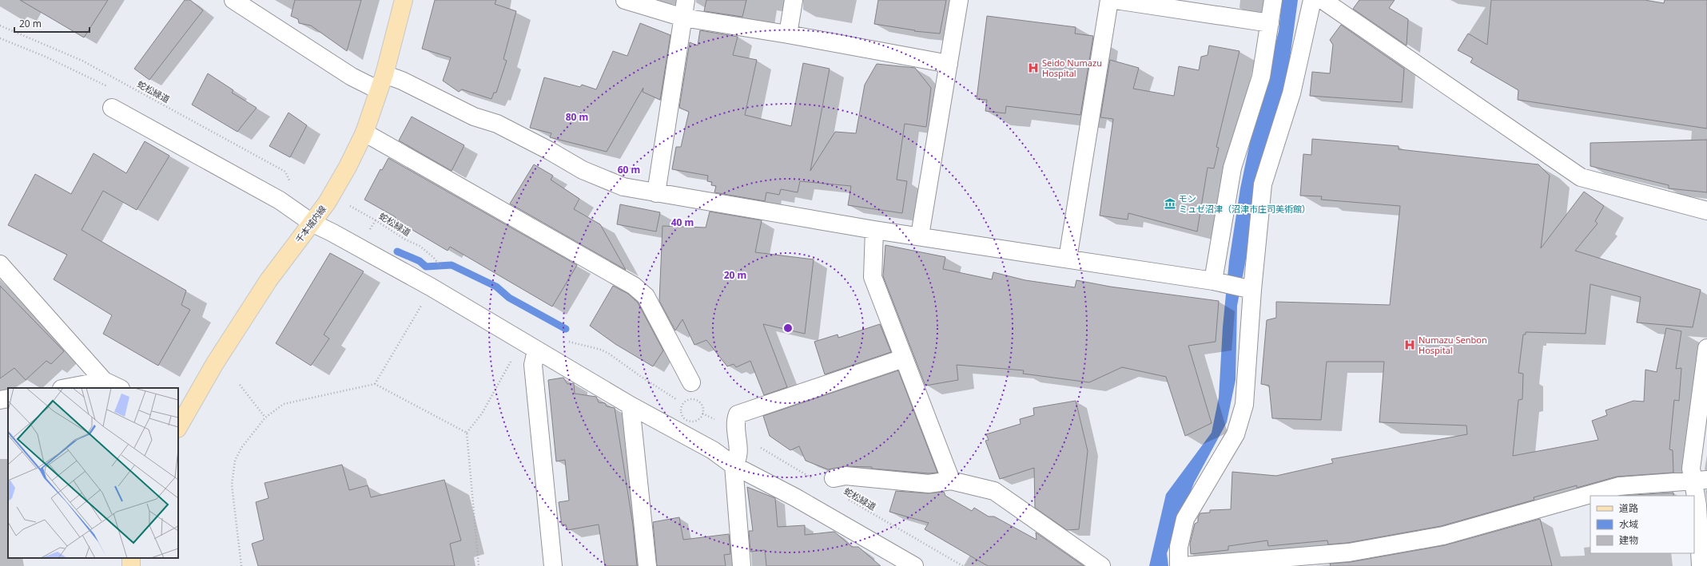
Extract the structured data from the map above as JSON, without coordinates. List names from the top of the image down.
{
  "streets": {
    "main road": ["千本城内線"],
    "path": ["蛇松緑道"]
  },
  "places": {
    "hospital": ["Seido Numazu Hospital", "Numazu Senbon Hospital"],
    "museum": ["モン ミュゼ沼津（沼津市庄司美術館）"]
  },
  "legend": ["道路", "水域", "建物"],
  "scale_bar": "20 m",
  "rings": [
    "80 m",
    "60 m",
    "40 m",
    "20 m"
  ]
}
